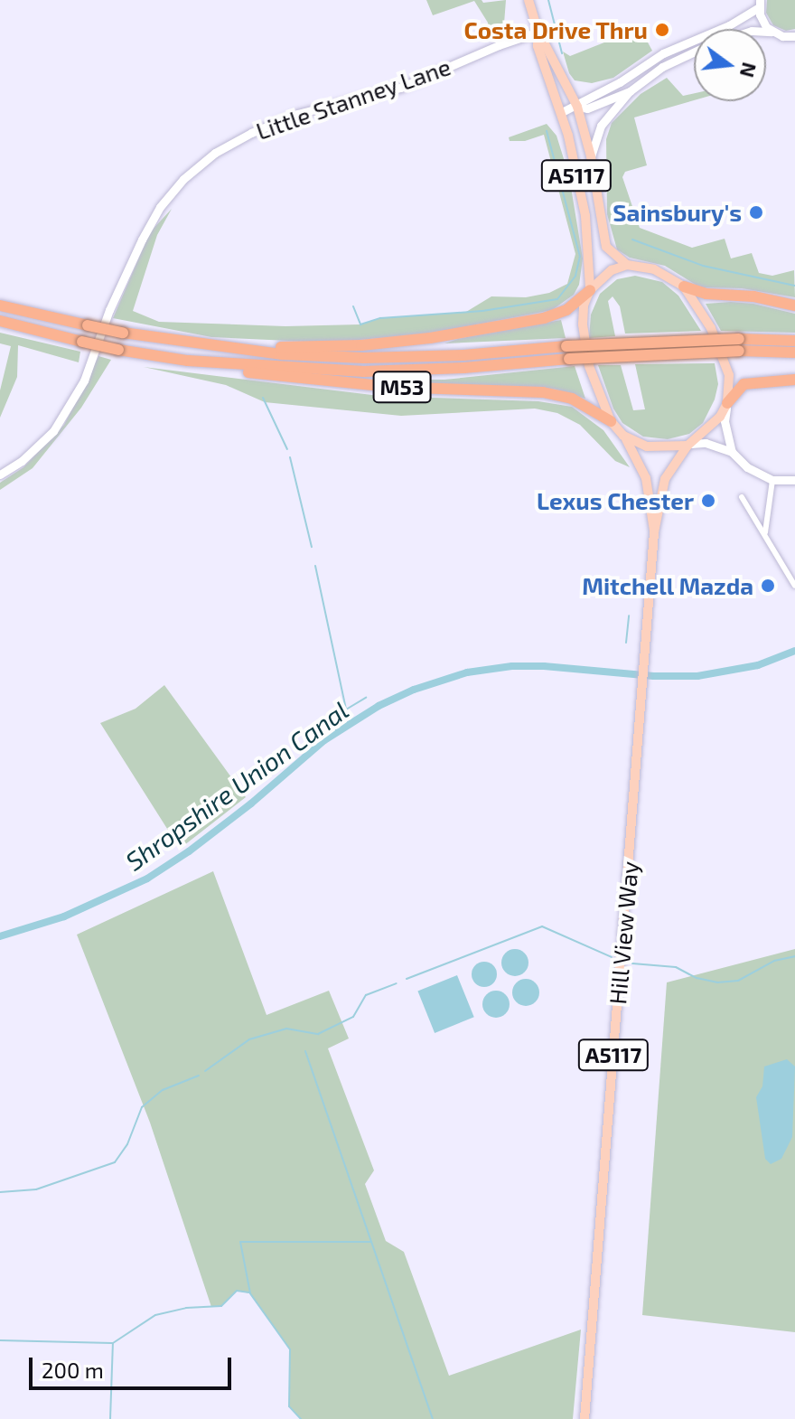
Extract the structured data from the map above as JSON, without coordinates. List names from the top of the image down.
{
  "streets": {
    "highway": ["M53"],
    "main road": ["A5117", "Hill View Way"],
    "street": ["Little Stanney Lane"]
  },
  "crossings": [
    ["Little Stanney Lane", "A5117"],
    ["A5117", "M53"],
    ["A5117", "Hill View Way"],
    ["M53", "Hill View Way"]
  ],
  "water": ["Shropshire Union Canal"],
  "places": [
    "Costa Drive Thru",
    "Sainsbury's",
    "Lexus Chester",
    "Mitchell Mazda"
  ],
  "scale_bar": "200 m",
  "north": "right"
}
